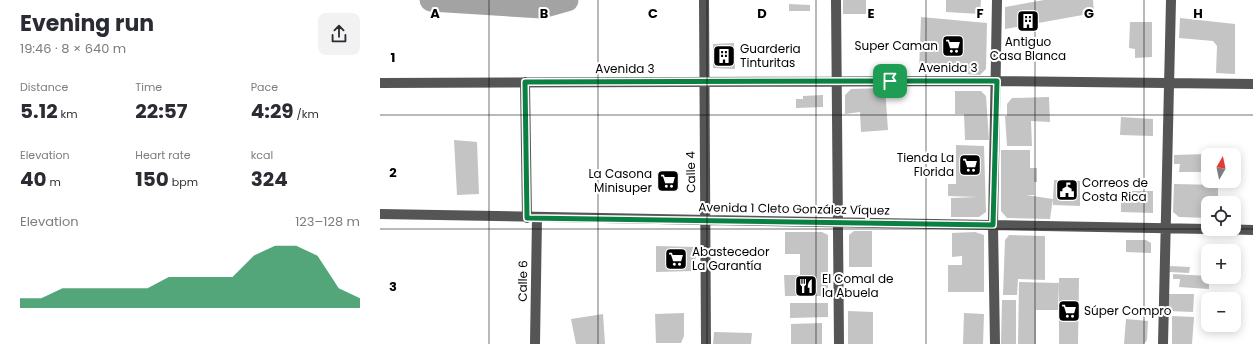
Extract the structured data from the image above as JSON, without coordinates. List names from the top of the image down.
{
  "streets": {
    "street": [
      "Avenida 3",
      "Calle 4",
      "Avenida 1 Cleto González Víquez",
      "Calle 6"
    ]
  },
  "crossings": [
    ["Avenida 3", "Calle 4"],
    ["Avenida 3", "Calle 6"],
    ["Calle 4", "Avenida 1 Cleto González Víquez"],
    ["Avenida 1 Cleto González Víquez", "Calle 6"]
  ],
  "places": {
    "building": ["Antiguo Casa Blanca", "Guarderia Tinturitas"],
    "supermarket": [
      "Super Caman",
      "Tienda La Florida",
      "La Casona Minisuper",
      "Abastecedor La Garantía",
      "Súper Compro"
    ],
    "public building": ["Correos de Costa Rica"],
    "restaurant": ["El Comal de la Abuela"]
  },
  "north": "top",
  "page": {
    "heading": ["Evening run", "19:46 · 8 × 640 m"],
    "stats": [
      ["Distance", "5.12 km"],
      ["Time", "22:57"],
      ["Pace", "4:29 /km"],
      ["Elevation", "40 m"],
      ["Heart rate", "150 bpm"],
      ["kcal", "324"]
    ],
    "map_buttons": ["+", "−"],
    "chart": ["Elevation", "123–128 m"]
  },
  "grid": {
    "columns": [
      "A",
      "B",
      "C",
      "D",
      "E",
      "F",
      "G",
      "H"
    ],
    "rows": ["1", "2", "3"]
  }
}
